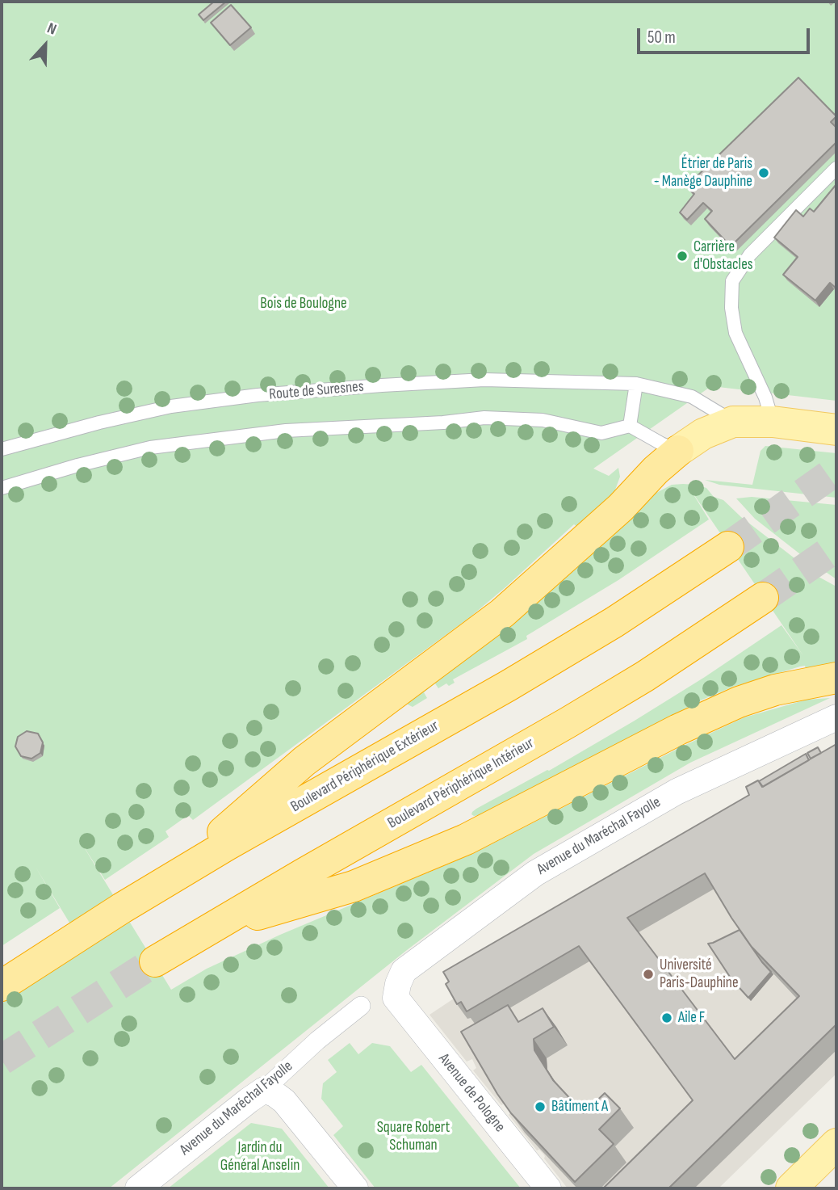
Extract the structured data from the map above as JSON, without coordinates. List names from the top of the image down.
{
  "streets": {
    "highway": ["Boulevard Périphérique Extérieur", "Boulevard Périphérique Intérieur"],
    "street": ["Avenue du Maréchal Fayolle", "Avenue de Pologne"],
    "lane": ["Route de Suresnes"]
  },
  "crossings": [
    ["Avenue du Maréchal Fayolle", "Avenue de Pologne"]
  ],
  "parks": ["Bois de Boulogne", "Square Robert Schuman", "Jardin du Général Anselin"],
  "places": [
    "Étrier de Paris - Manège Dauphine",
    "Carrière d'Obstacles",
    "Université Paris-Dauphine",
    "Aile F",
    "Bâtiment A"
  ],
  "scale_bar": "50 m",
  "north": "top"
}
